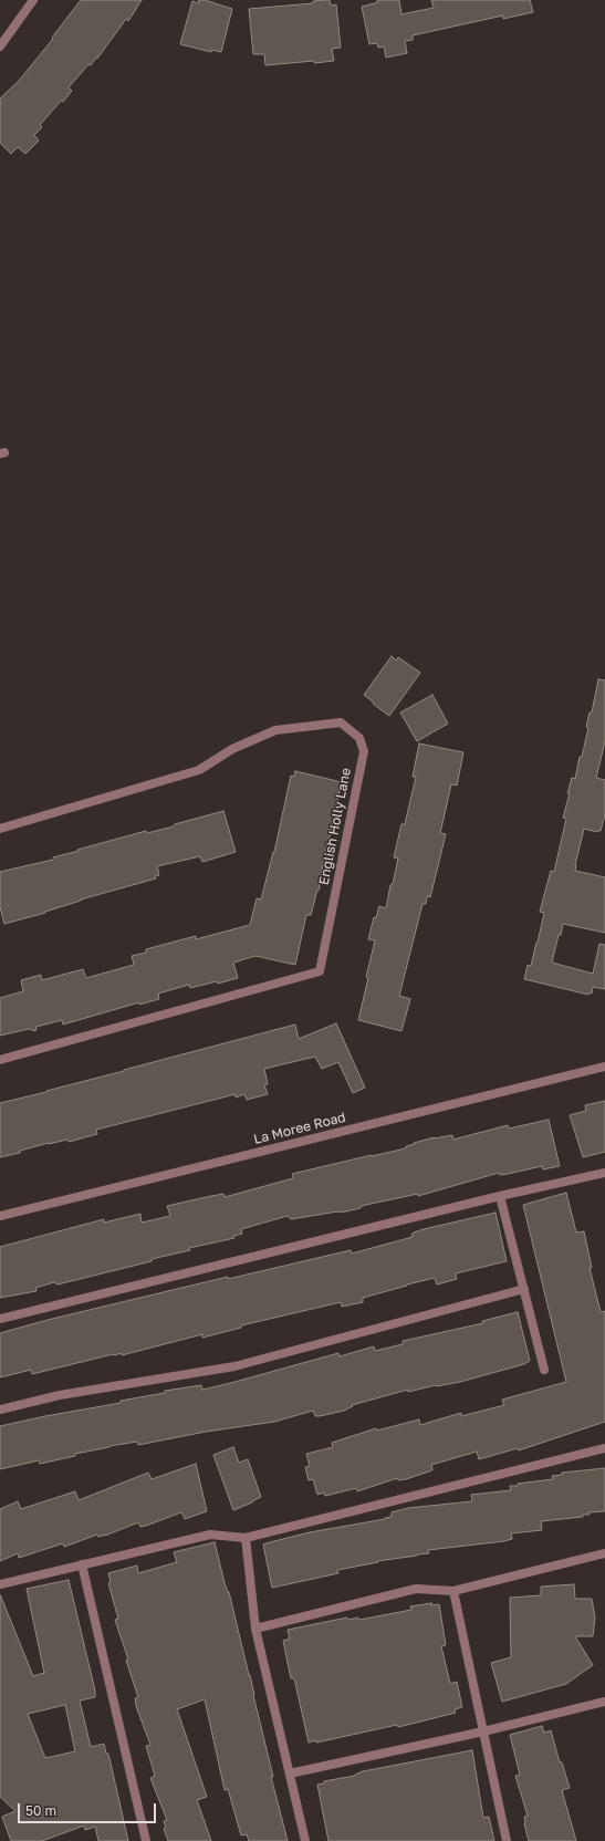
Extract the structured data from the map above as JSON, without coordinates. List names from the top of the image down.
{
  "streets": {
    "street": ["English Holly Lane", "La Moree Road"]
  },
  "scale_bar": "50 m"
}
